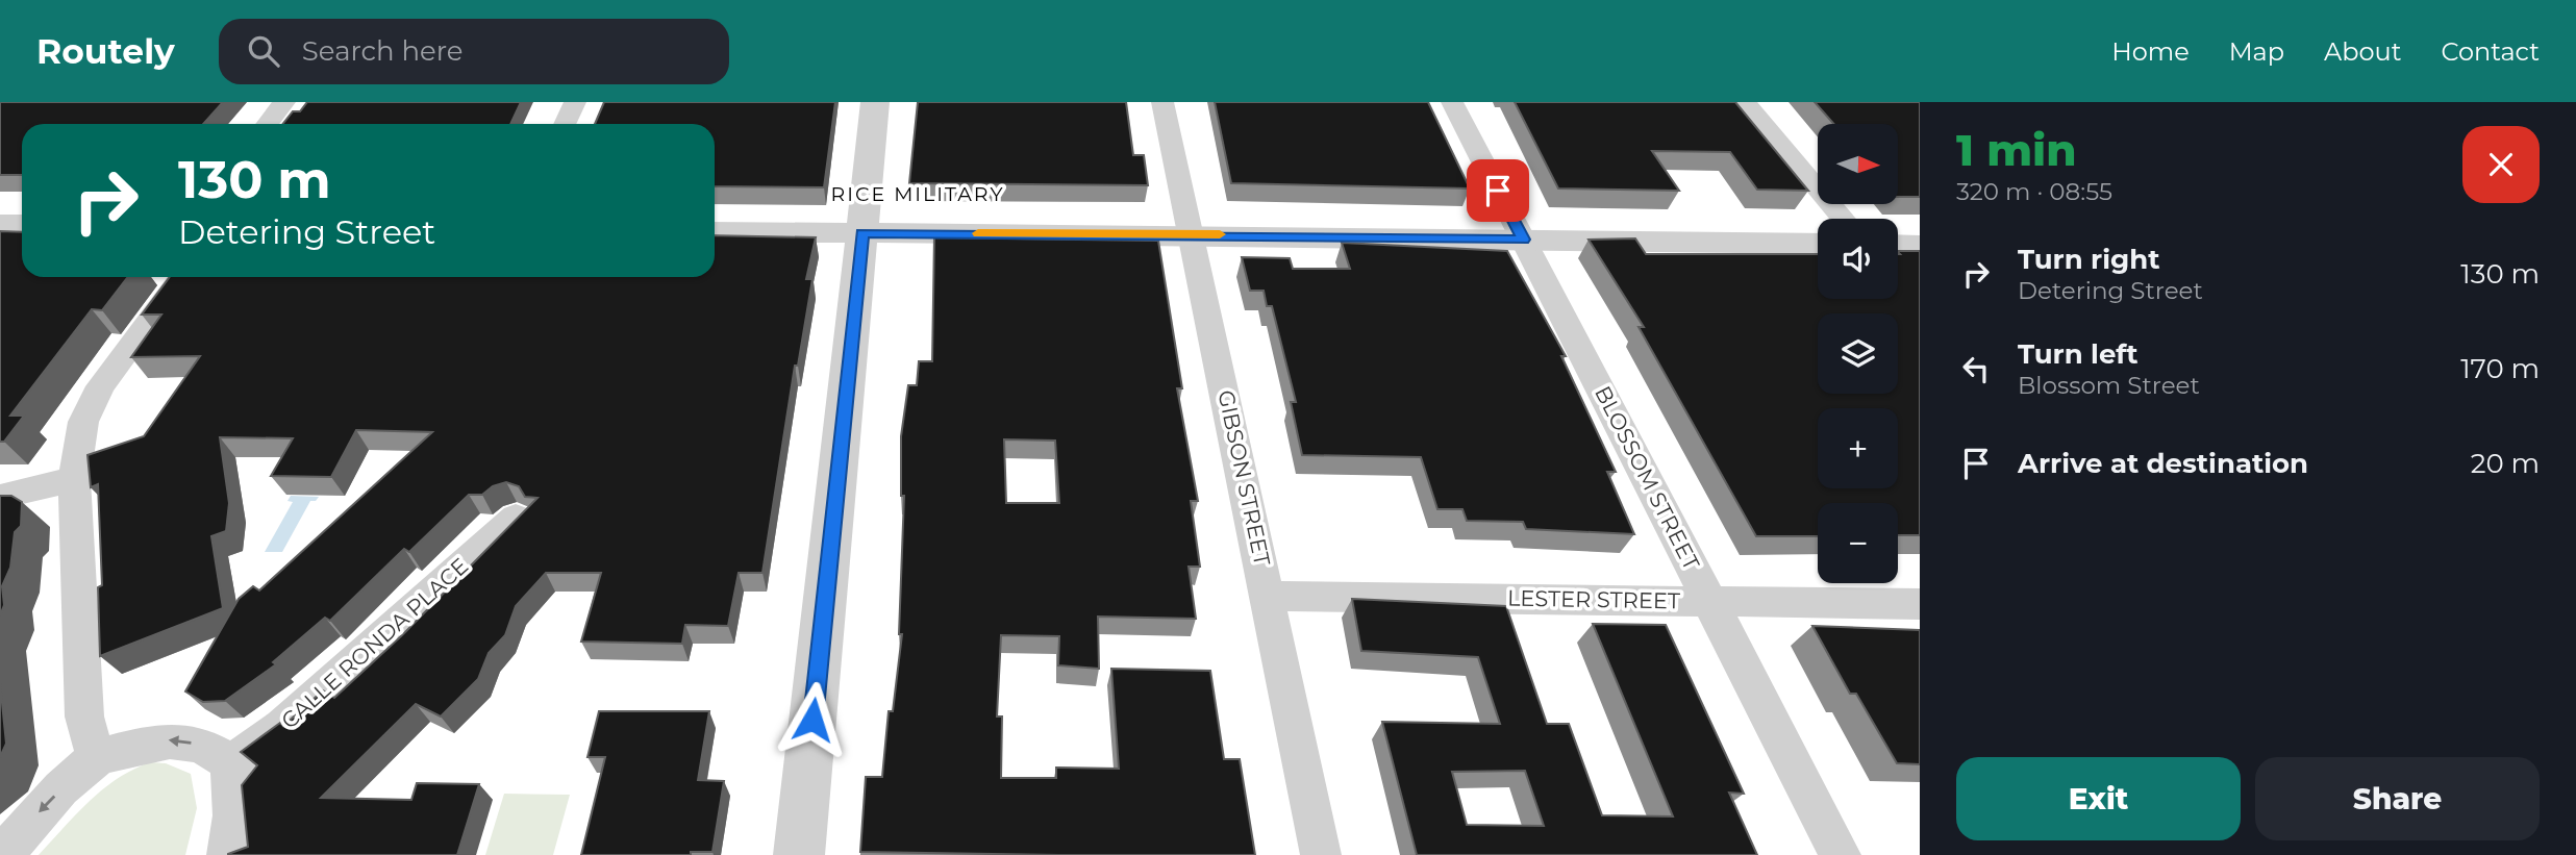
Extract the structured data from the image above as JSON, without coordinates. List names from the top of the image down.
{
  "streets": {
    "street": [
      "GIBSON STREET",
      "BLOSSOM STREET",
      "LESTER STREET",
      "CALLE RONDA PLACE"
    ]
  },
  "crossings": [
    ["GIBSON STREET", "LESTER STREET"],
    ["BLOSSOM STREET", "LESTER STREET"]
  ],
  "districts": ["RICE MILITARY"],
  "north": "right",
  "page": {
    "header": "Routely",
    "search": "Search here",
    "nav": [
      "Home",
      "Map",
      "About",
      "Contact"
    ],
    "heading": ["1 min", "320 m · 08:55"],
    "map_buttons": ["+", "−"],
    "turn": ["130 m", "Detering Street"],
    "list": [
      {
        "name": "Turn right",
        "note": "Detering Street",
        "value": "130 m"
      },
      {
        "name": "Turn left",
        "note": "Blossom Street",
        "value": "170 m"
      },
      {
        "name": "Arrive at destination",
        "value": "20 m"
      }
    ],
    "buttons": ["Exit", "Share"]
  }
}
